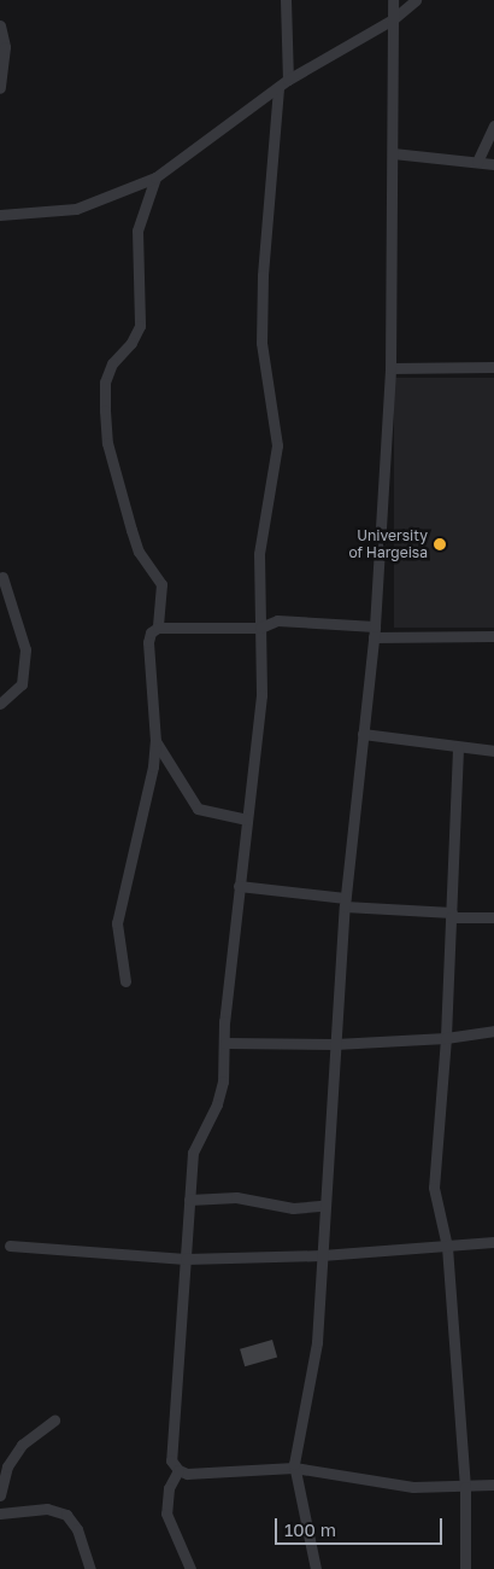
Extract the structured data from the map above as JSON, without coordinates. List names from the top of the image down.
{
  "places": ["University of Hargeisa"],
  "scale_bar": "100 m"
}
